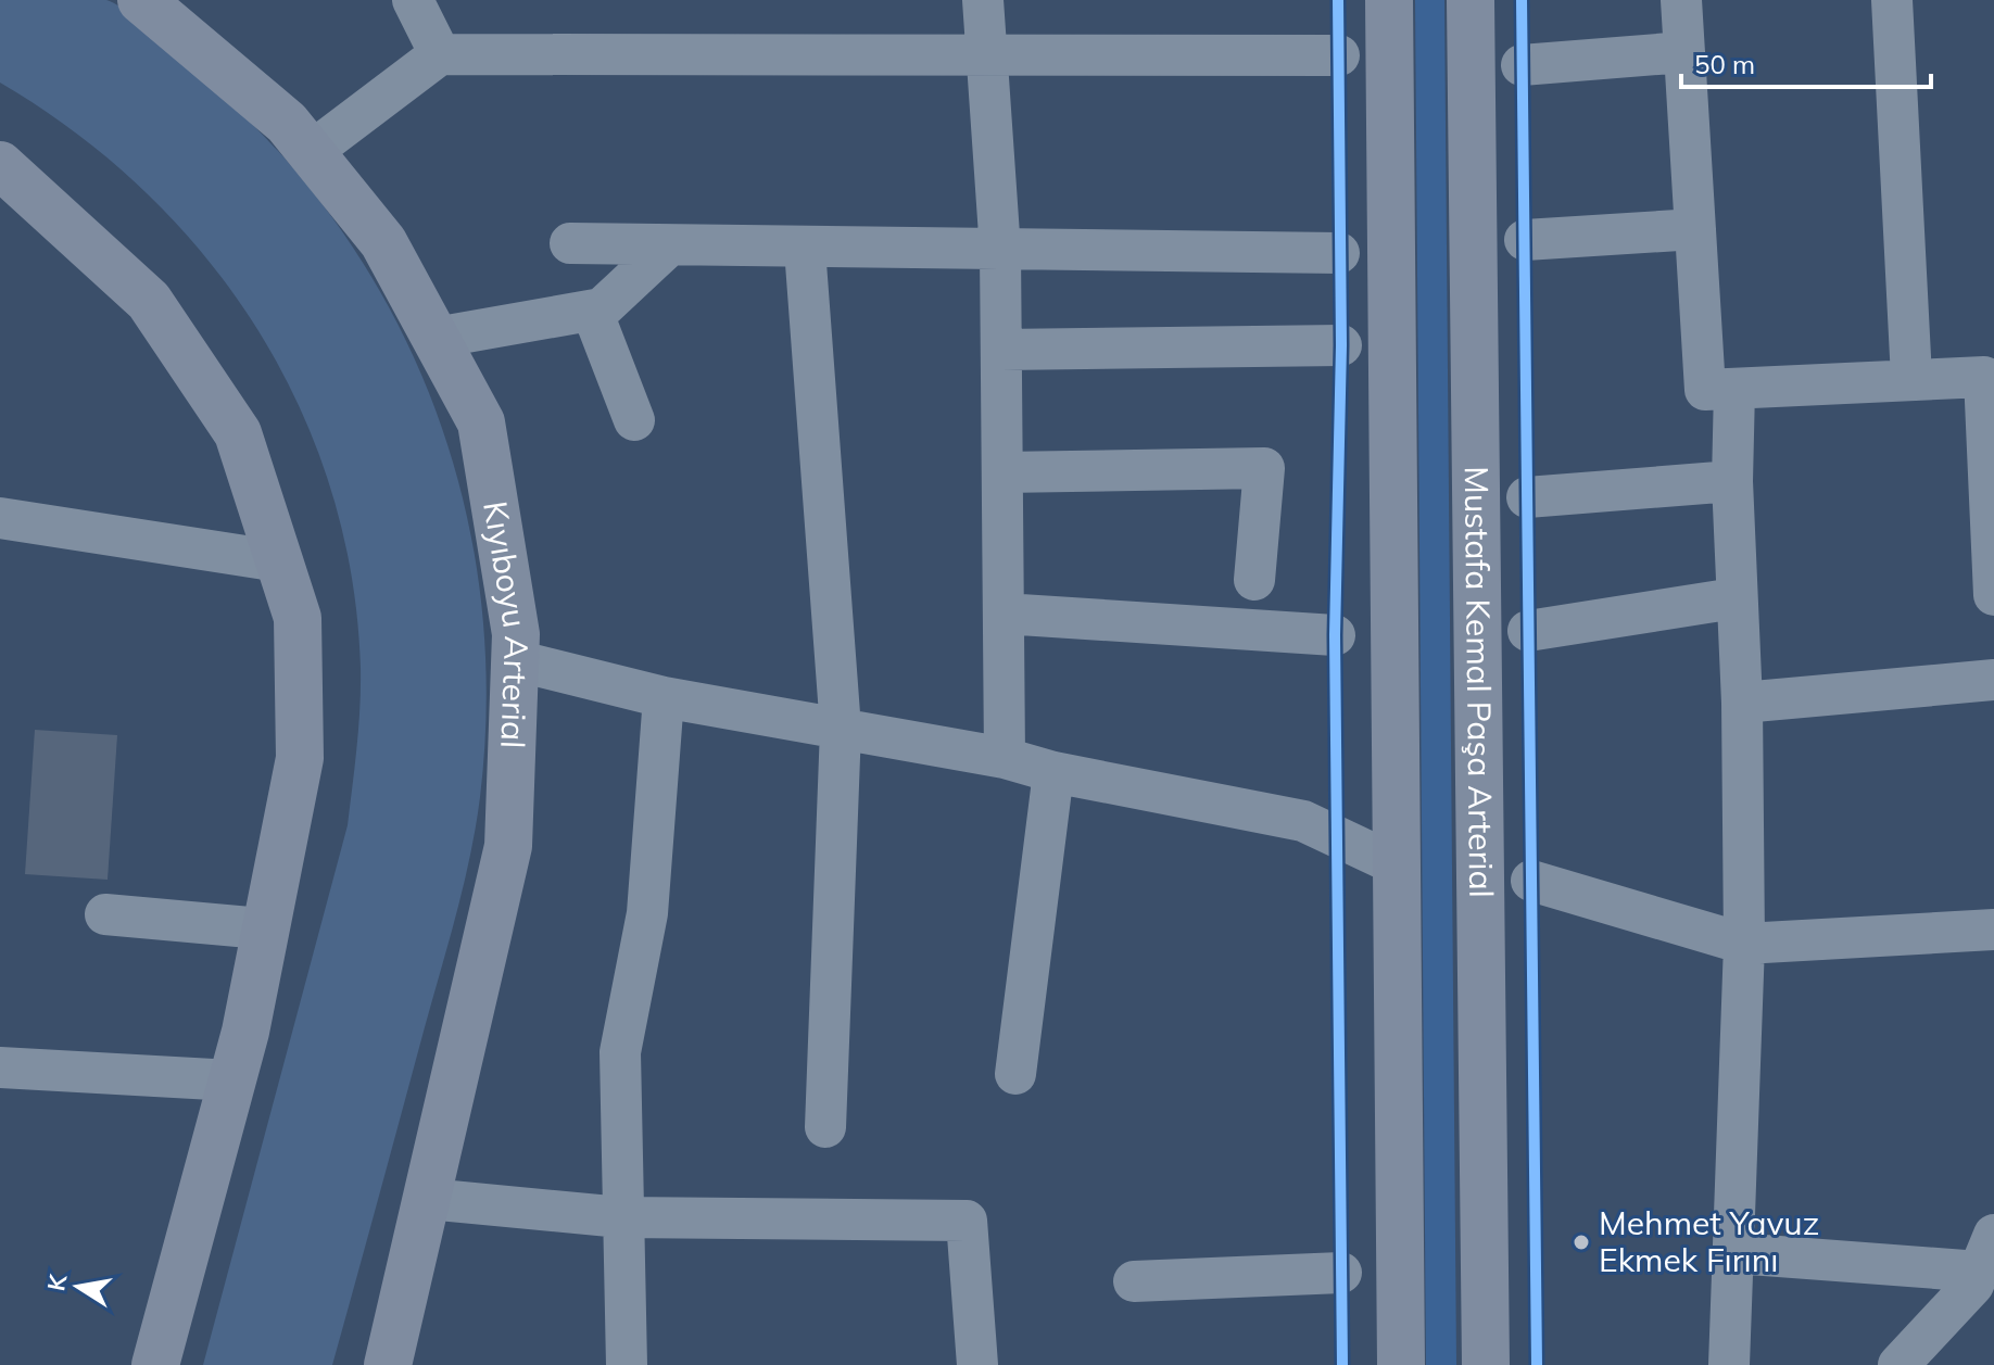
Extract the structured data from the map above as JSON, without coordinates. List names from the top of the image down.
{
  "streets": {
    "main road": ["Kıyıboyu Arterial", "Mustafa Kemal Paşa Arterial"]
  },
  "places": ["Mehmet Yavuz Ekmek Fırını"],
  "scale_bar": "50 m",
  "north": "left"
}
